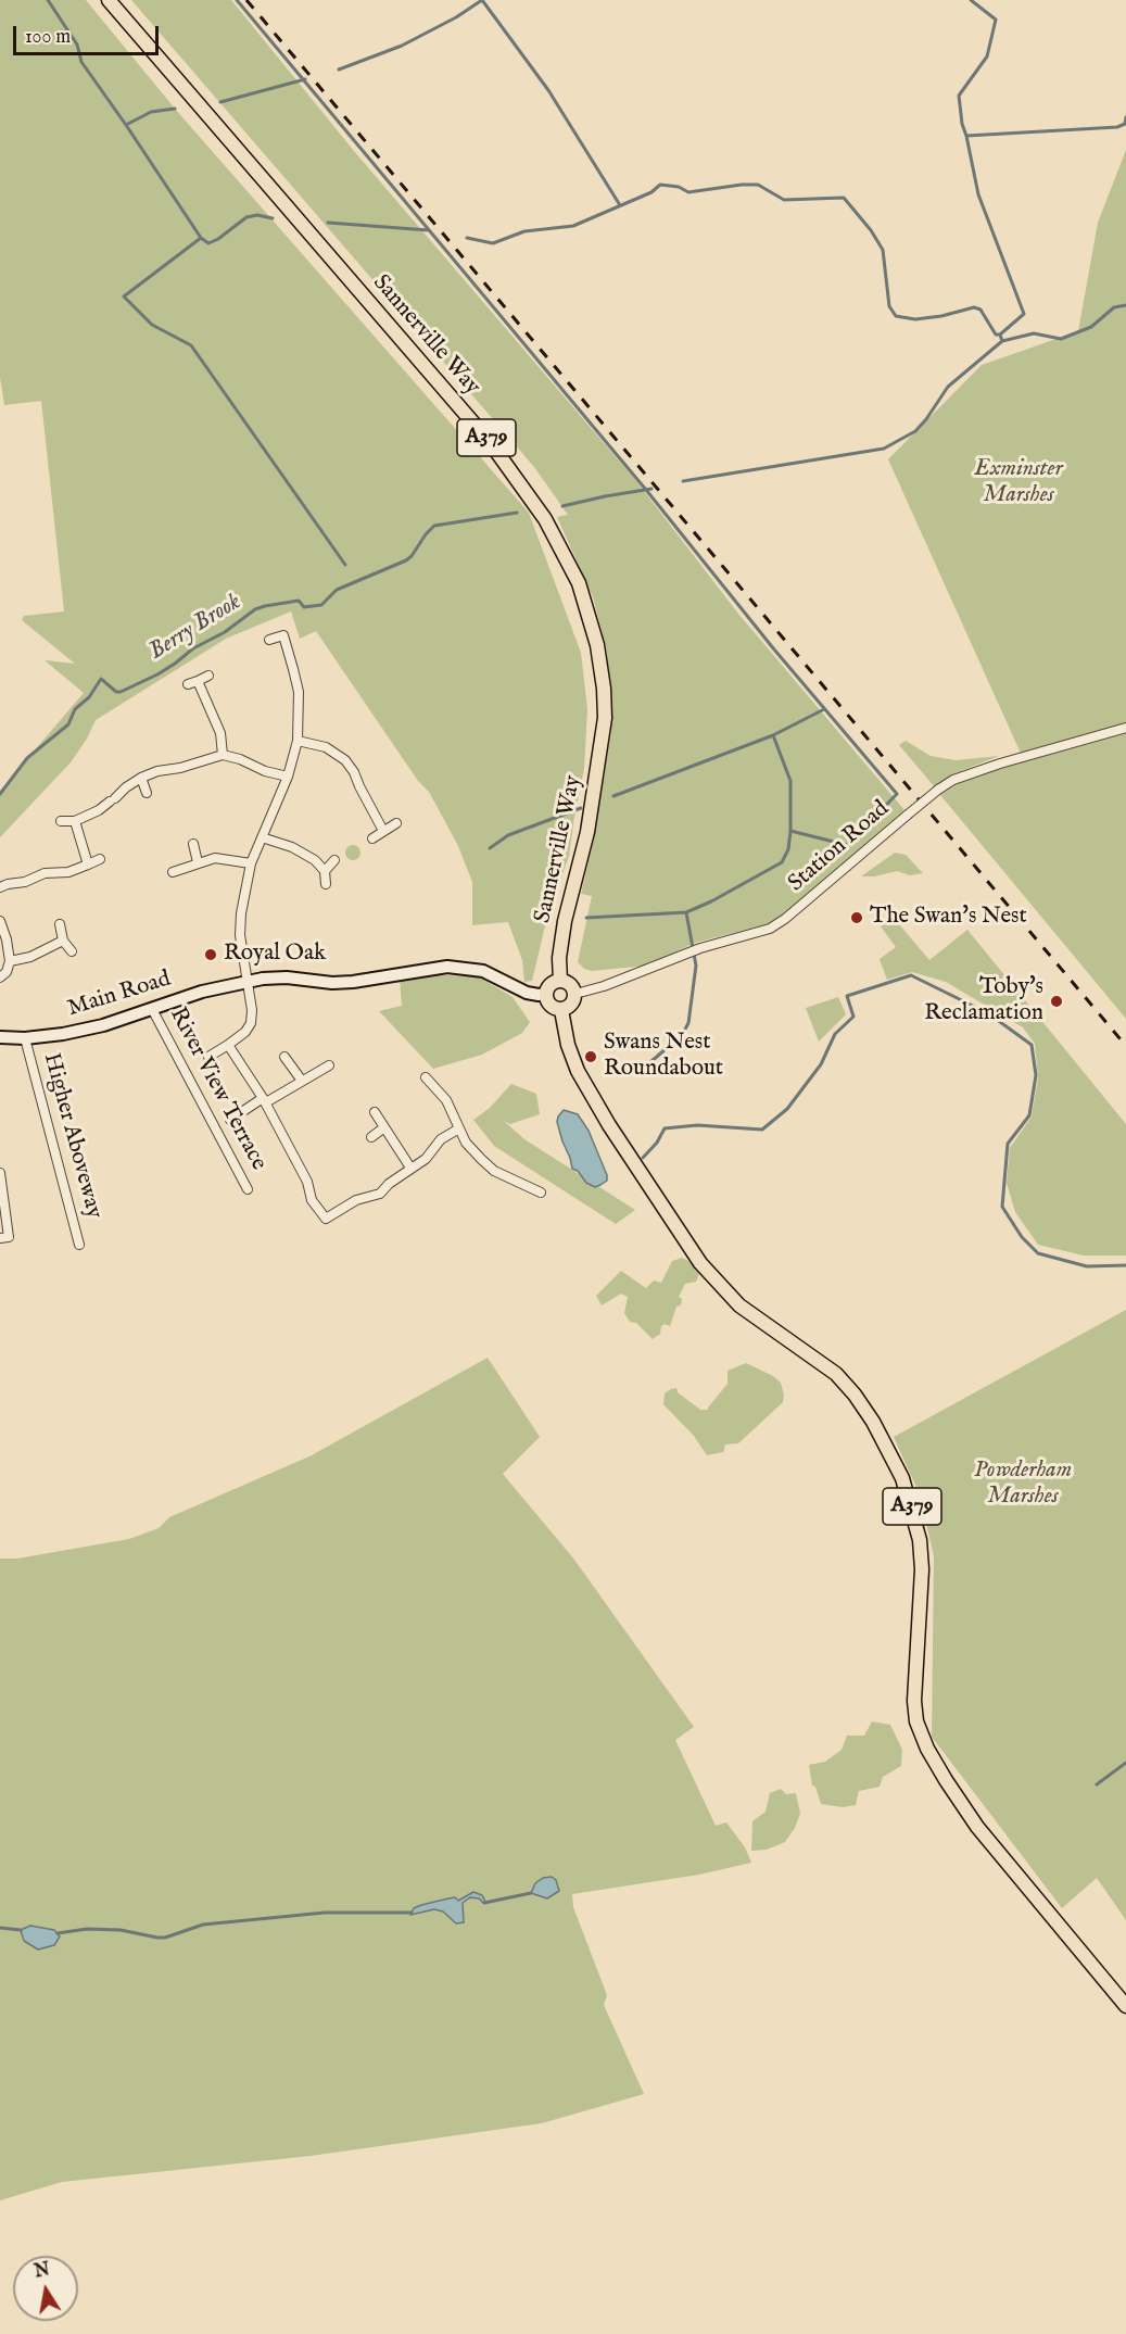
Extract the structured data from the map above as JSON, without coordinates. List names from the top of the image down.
{
  "streets": {
    "main road": ["Sannerville Way", "A379"],
    "street": [
      "Station Road",
      "Main Road",
      "River View Terrace",
      "Higher Aboveway"
    ]
  },
  "crossings": [
    ["Sannerville Way", "A379"],
    ["Sannerville Way", "Station Road"],
    ["Sannerville Way", "Main Road"],
    ["A379", "Station Road"],
    ["A379", "Main Road"],
    ["Station Road", "Main Road"],
    ["Main Road", "River View Terrace"],
    ["Main Road", "Higher Aboveway"]
  ],
  "water": ["Berry Brook"],
  "parks": ["Exminster Marshes", "Powderham Marshes"],
  "places": [
    "The Swan's Nest",
    "Royal Oak",
    "Toby's Reclamation",
    "Swans Nest Roundabout"
  ],
  "scale_bar": "100 m",
  "north": "top"
}
